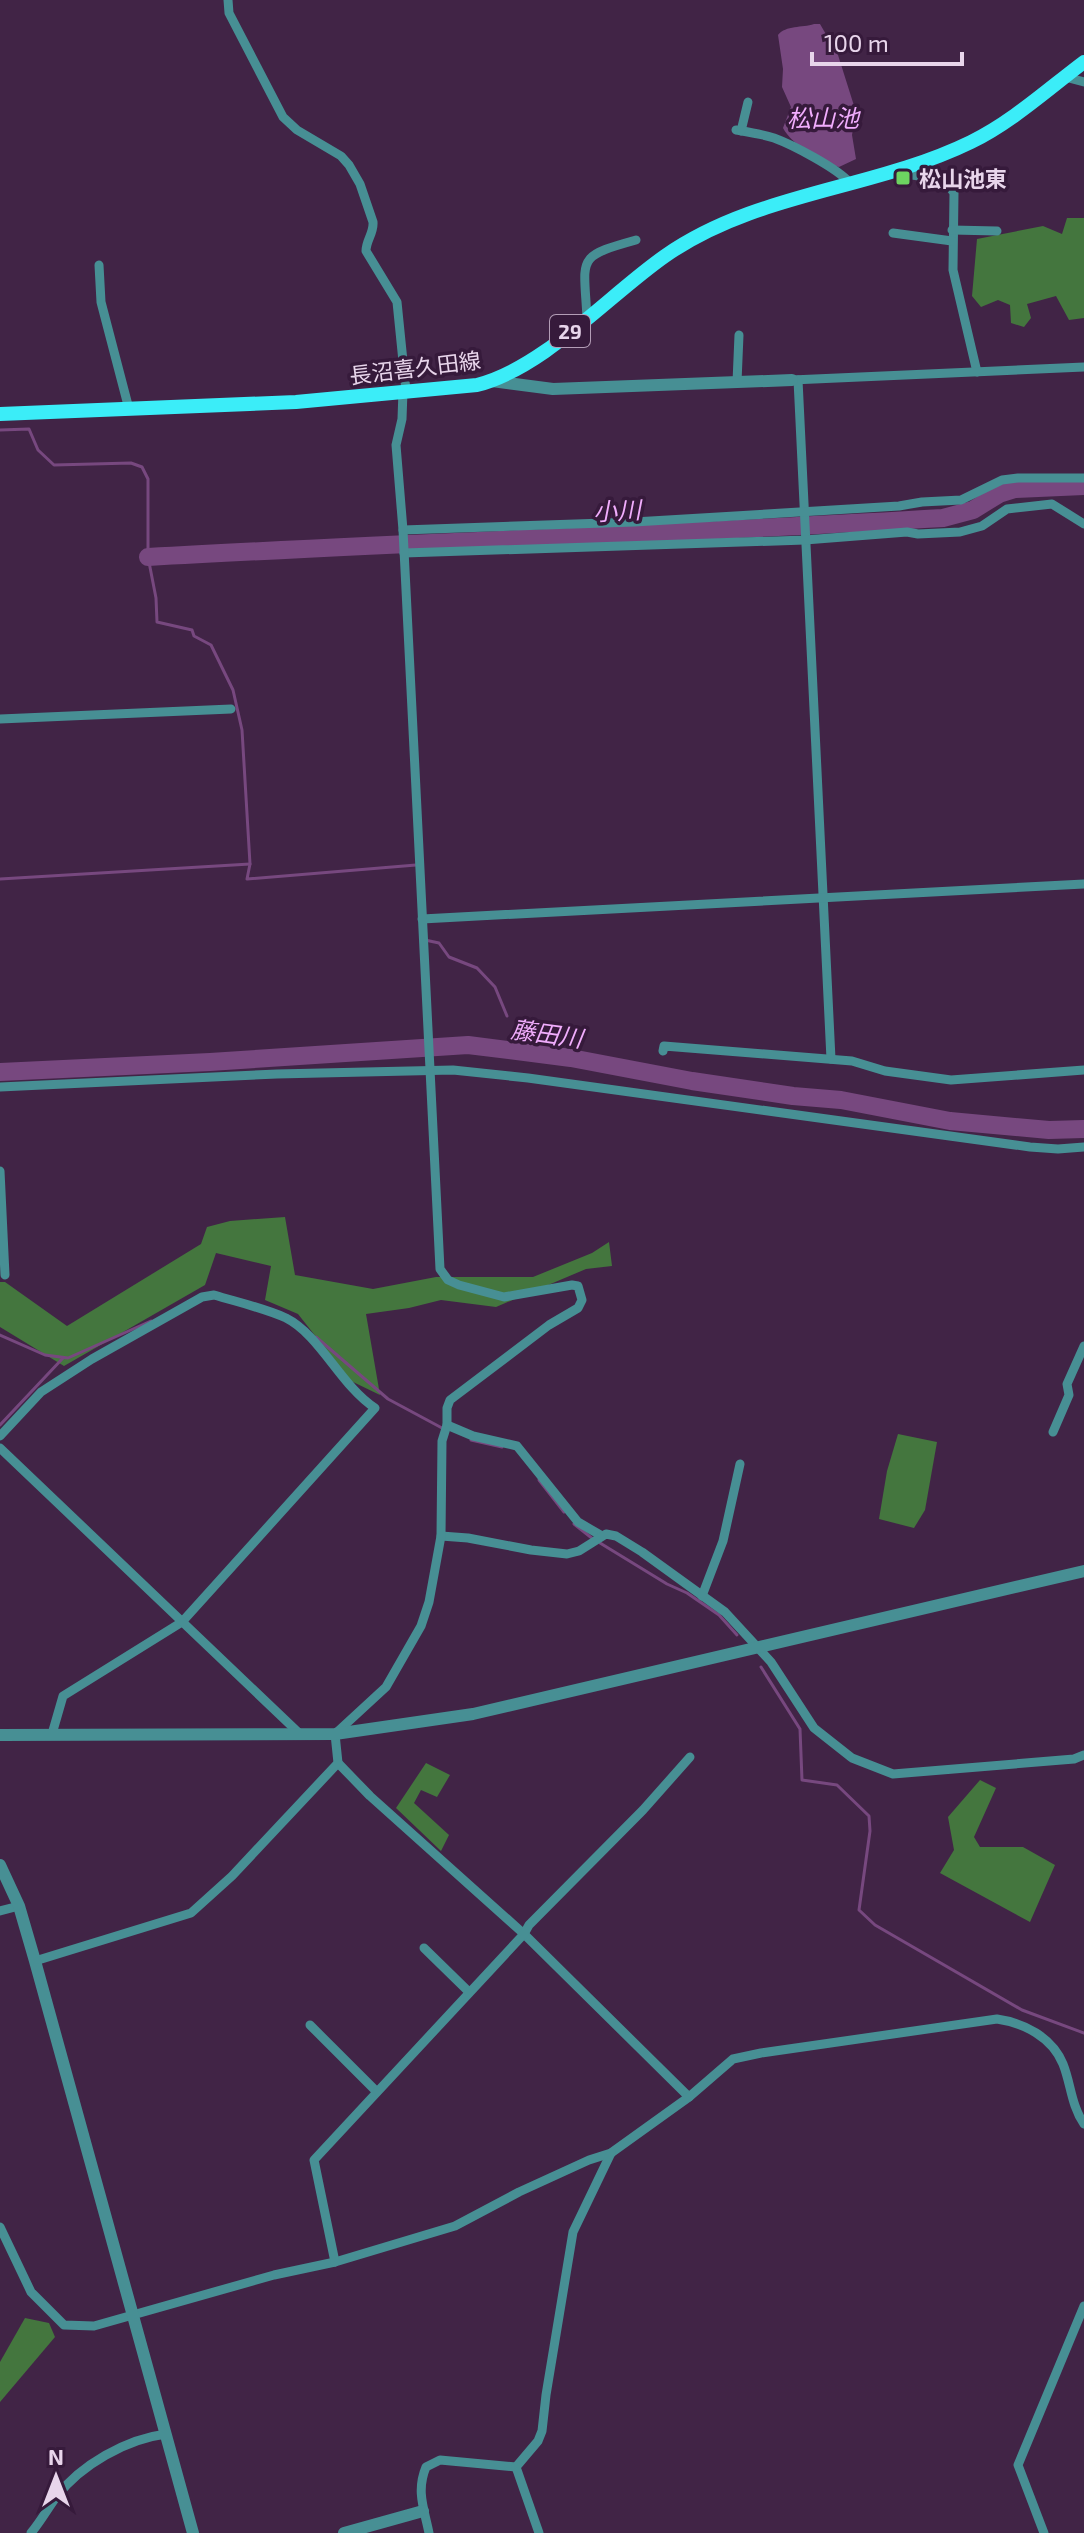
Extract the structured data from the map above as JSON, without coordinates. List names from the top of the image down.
{
  "streets": {
    "main road": ["29", "長沼喜久田線"]
  },
  "water": ["松山池", "小川", "藤田川"],
  "places": {
    "transit": ["松山池東"]
  },
  "scale_bar": "100 m",
  "north": "top"
}
